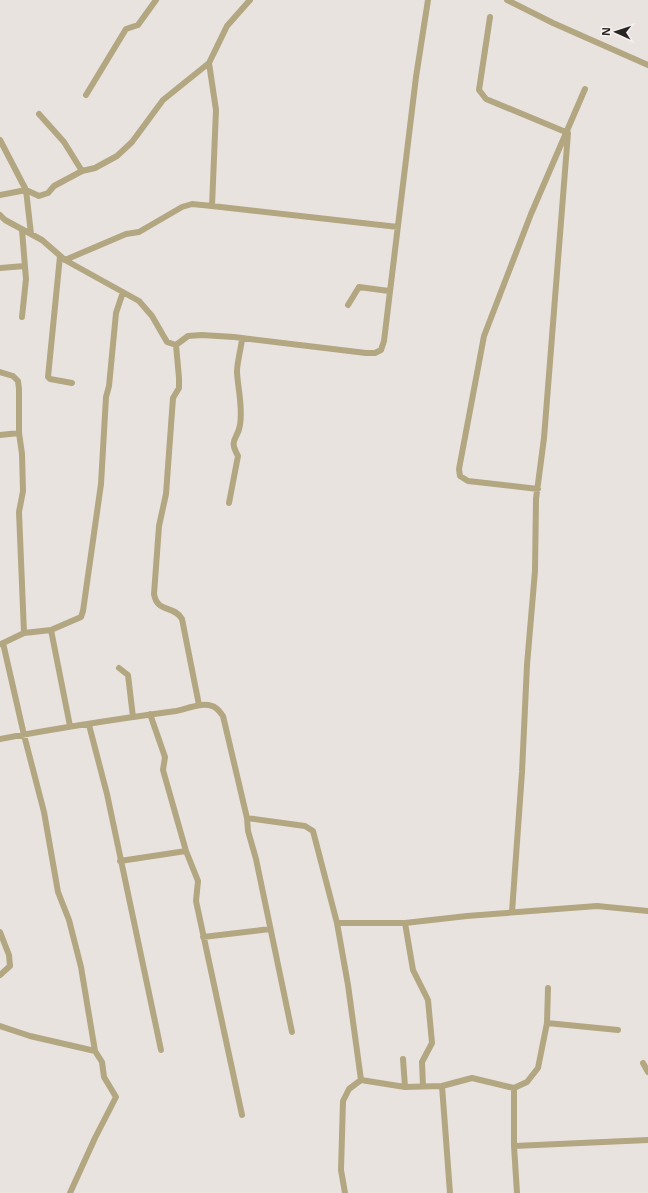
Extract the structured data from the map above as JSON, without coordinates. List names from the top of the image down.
{
  "north": "left"
}
